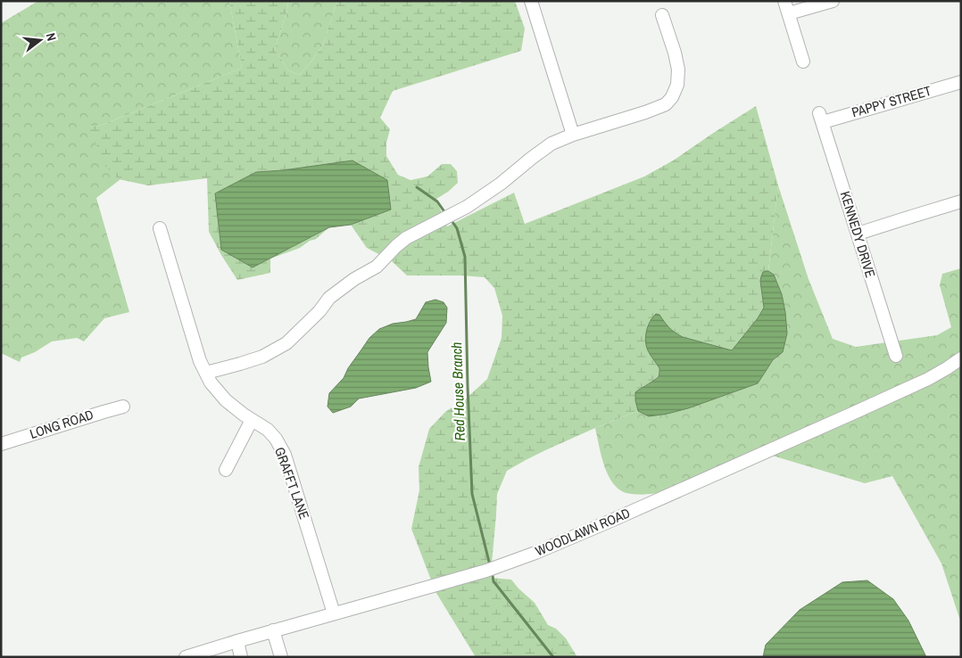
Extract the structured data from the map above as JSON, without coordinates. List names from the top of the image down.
{
  "streets": {
    "street": [
      "PAPPY STREET",
      "KENNEDY DRIVE",
      "LONG ROAD",
      "GRAFFT LANE",
      "WOODLAWN ROAD"
    ]
  },
  "crossings": [
    ["PAPPY STREET", "KENNEDY DRIVE"],
    ["GRAFFT LANE", "WOODLAWN ROAD"]
  ],
  "water": ["Red House Branch"],
  "north": "right"
}
